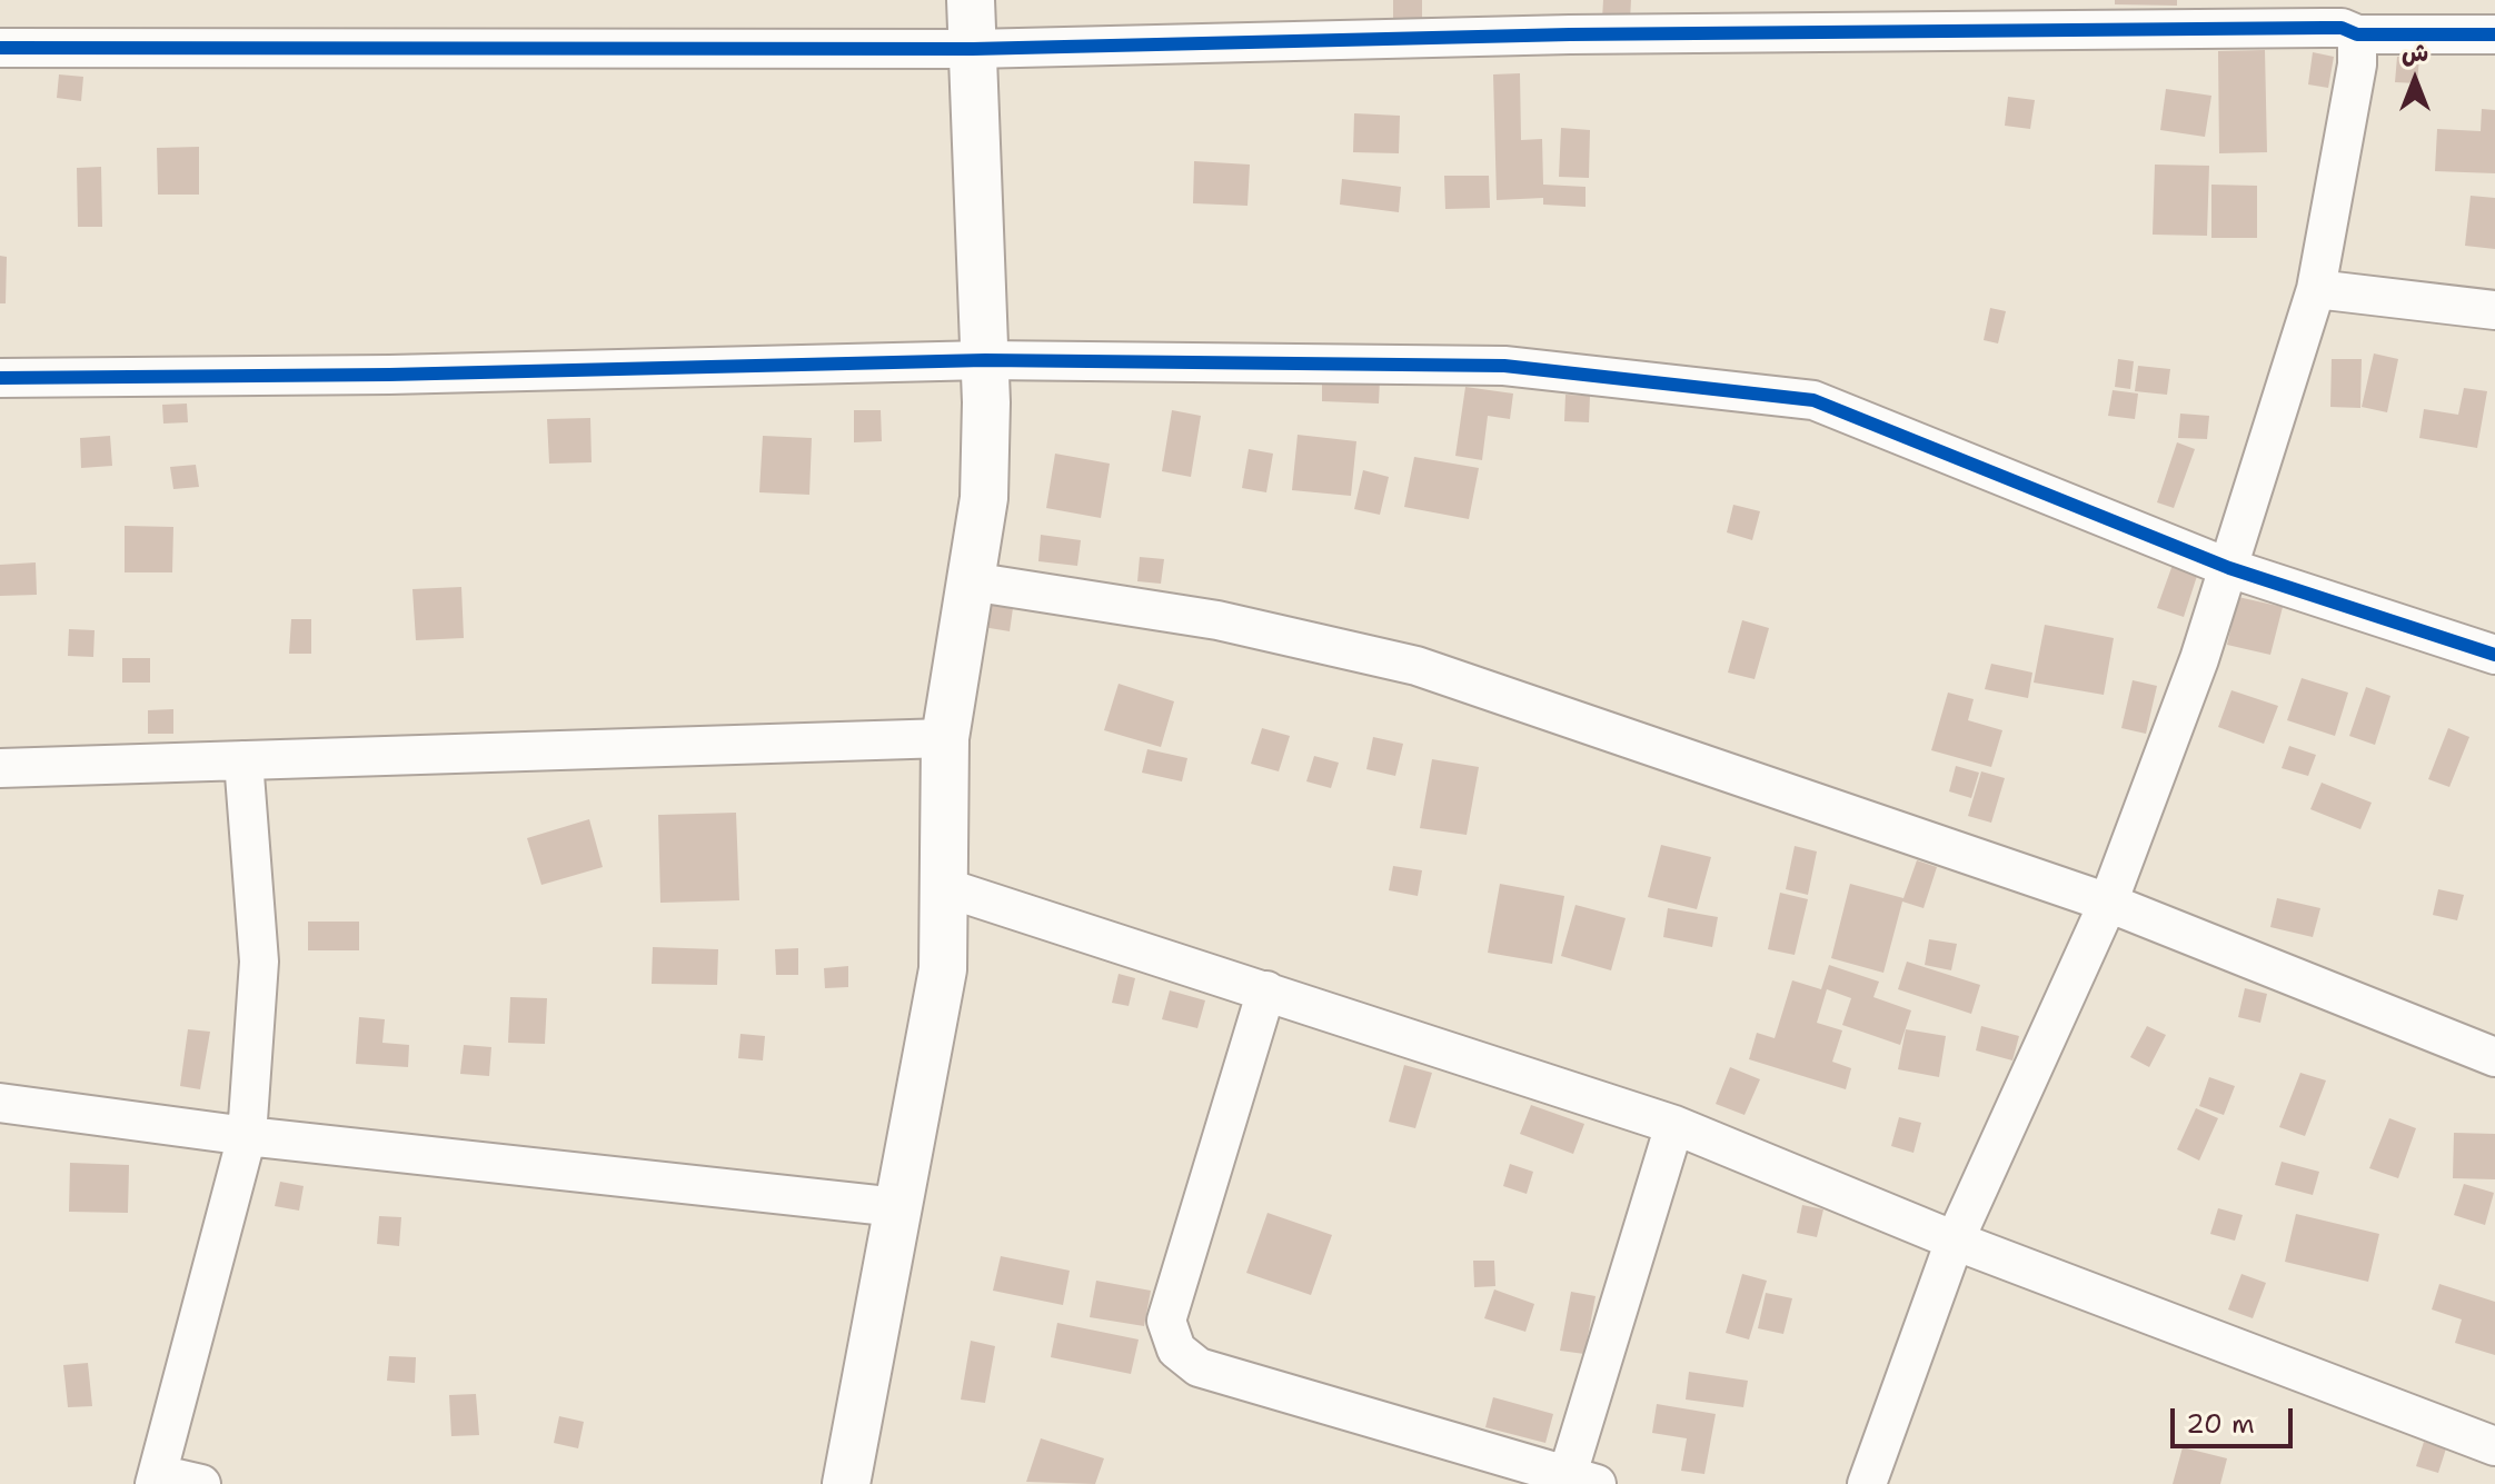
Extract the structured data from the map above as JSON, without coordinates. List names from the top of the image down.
{
  "scale_bar": "20 m",
  "north": "top"
}
